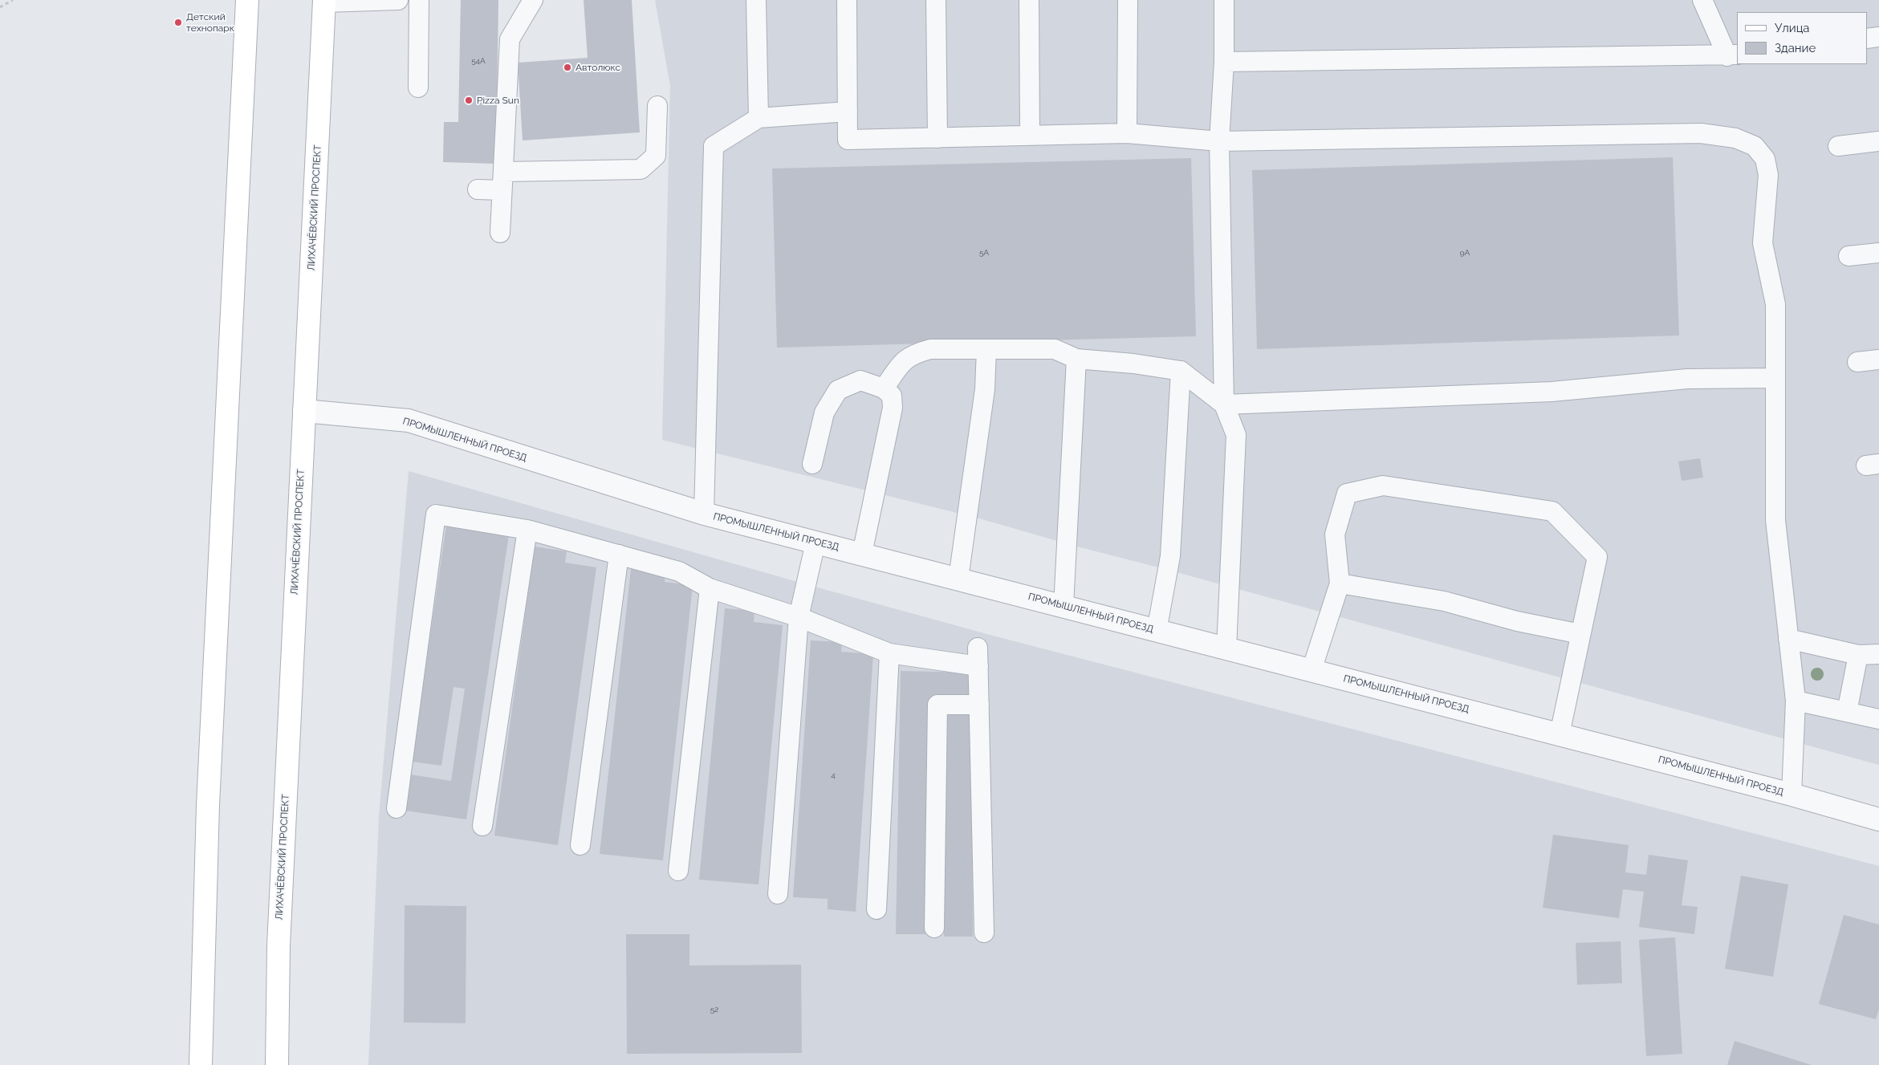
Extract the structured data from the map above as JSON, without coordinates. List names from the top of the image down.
{
  "streets": {
    "main road": ["ЛИХАЧЁВСКИЙ ПРОСПЕКТ"],
    "street": ["ПРОМЫШЛЕННЫЙ ПРОЕЗД"]
  },
  "crossings": [
    ["ЛИХАЧЁВСКИЙ ПРОСПЕКТ", "ПРОМЫШЛЕННЫЙ ПРОЕЗД"]
  ],
  "places": ["Детский технопарк", "Автолюкс", "Pizza Sun"],
  "house_numbers": [
    "54А",
    "5А",
    "9А",
    "4",
    "52"
  ],
  "legend": ["Улица", "Здание"]
}
